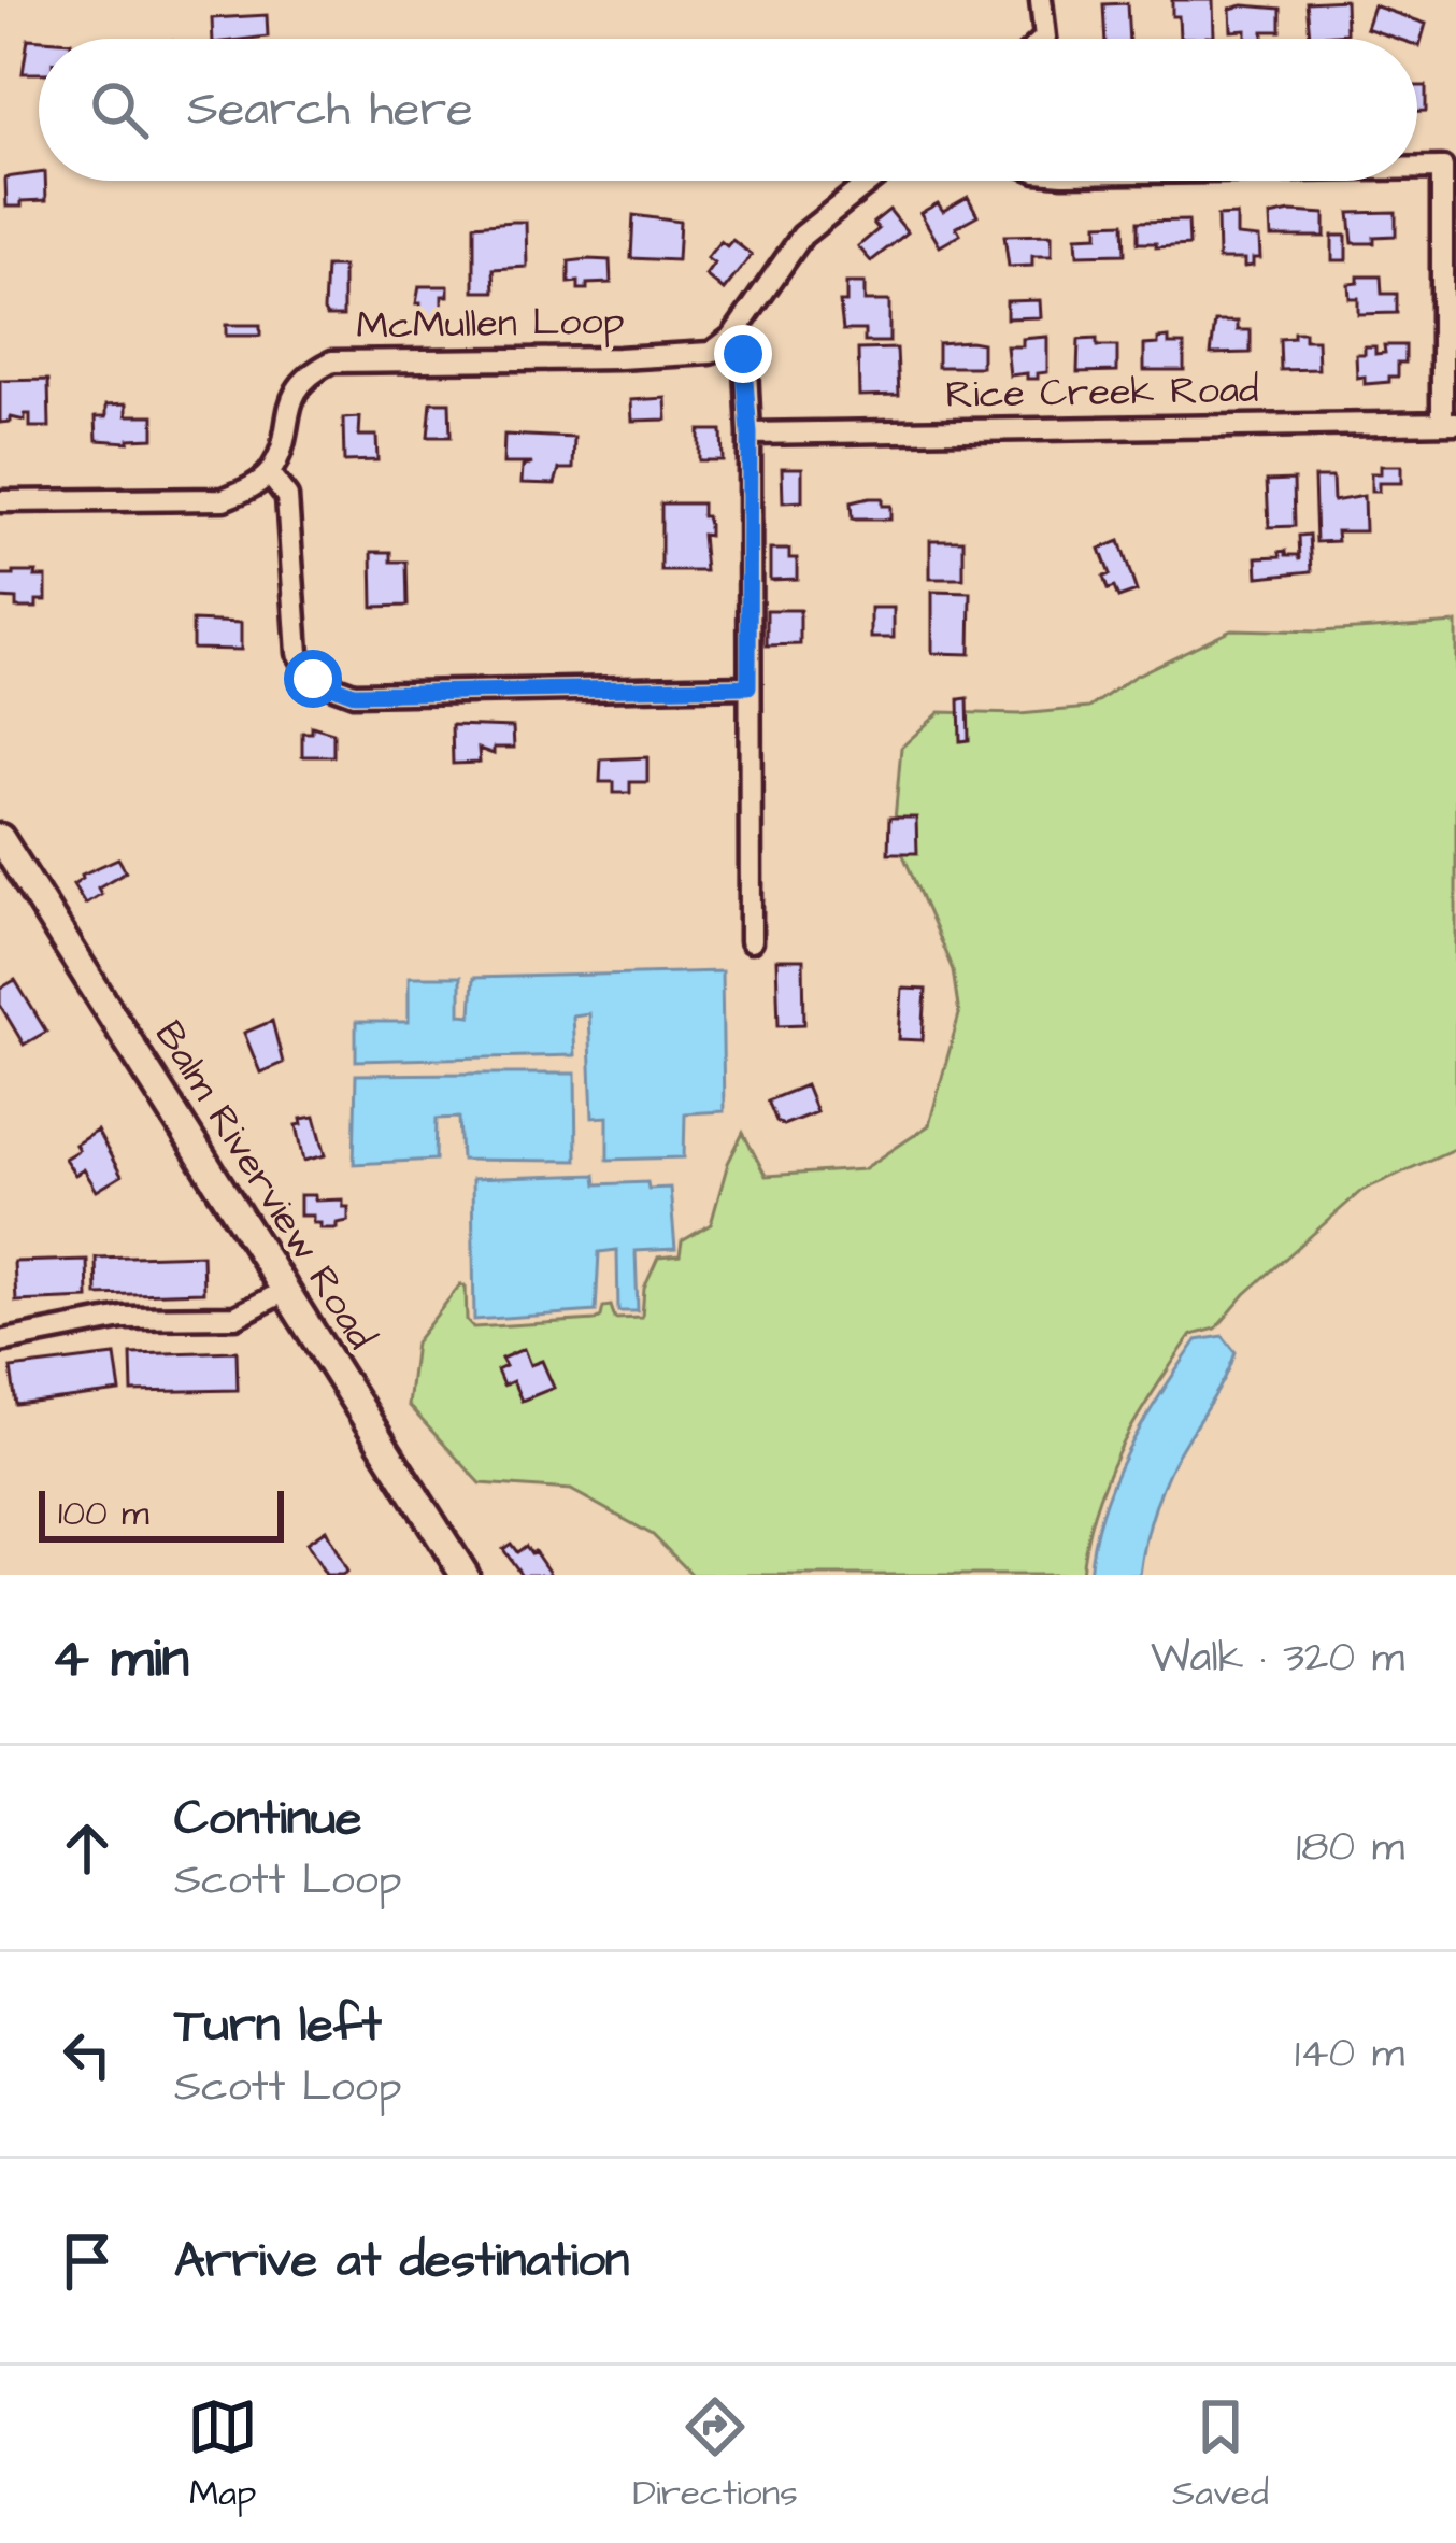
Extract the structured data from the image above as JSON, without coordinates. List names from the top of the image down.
{
  "streets": {
    "main road": ["Balm Riverview Road"],
    "street": ["McMullen Loop", "Rice Creek Road"]
  },
  "scale_bar": "100 m",
  "page": {
    "search": "Search here",
    "scale": "100 m",
    "heading": ["4 min", "Walk · 320 m"],
    "list": [
      ["Continue", "Scott Loop", "180 m"],
      ["Turn left", "Scott Loop", "140 m"],
      "Arrive at destination"
    ],
    "nav": ["Map", "Directions", "Saved"]
  }
}
